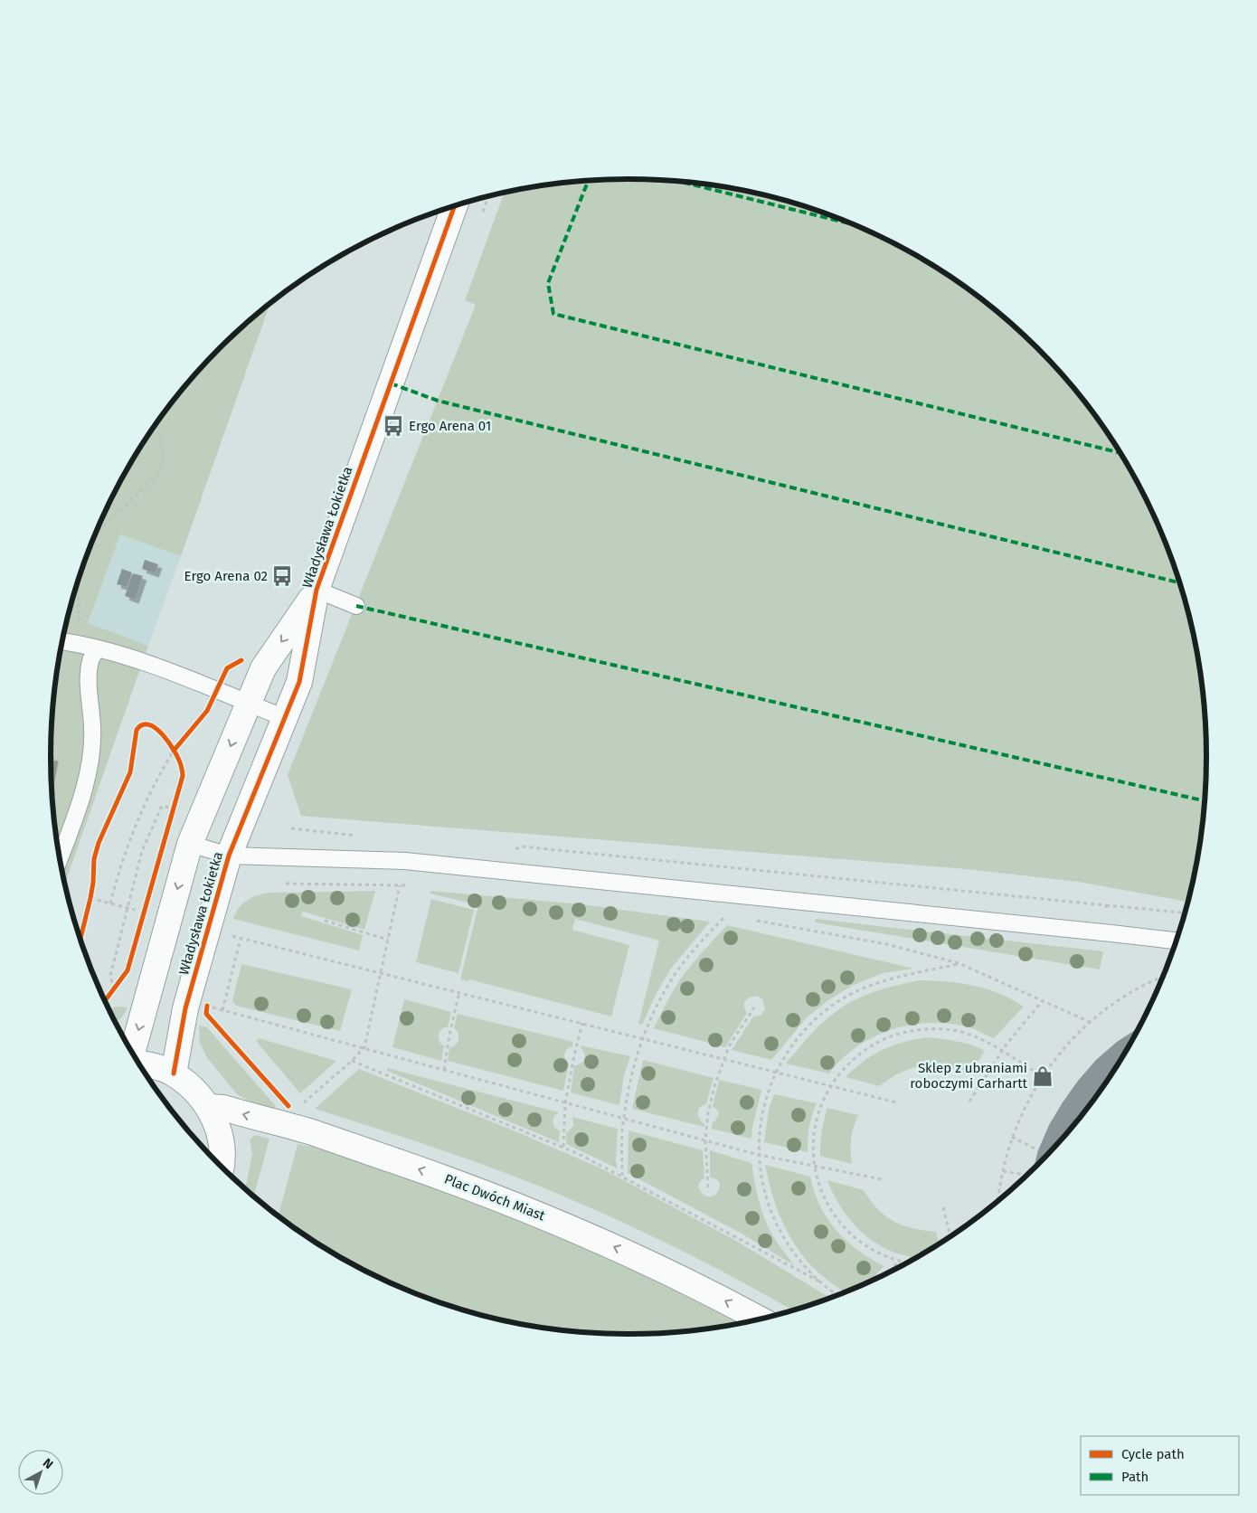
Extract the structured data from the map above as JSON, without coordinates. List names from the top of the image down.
{
  "streets": {
    "street": ["Władysława Łokietka", "Plac Dwóch Miast"]
  },
  "one_way": ["Plac Dwóch Miast"],
  "places": {
    "bus stop": ["Ergo Arena 01", "Ergo Arena 02"],
    "shop": ["Sklep z ubraniami roboczymi Carhartt"]
  },
  "legend": ["Cycle path", "Path"],
  "north": "top right"
}
